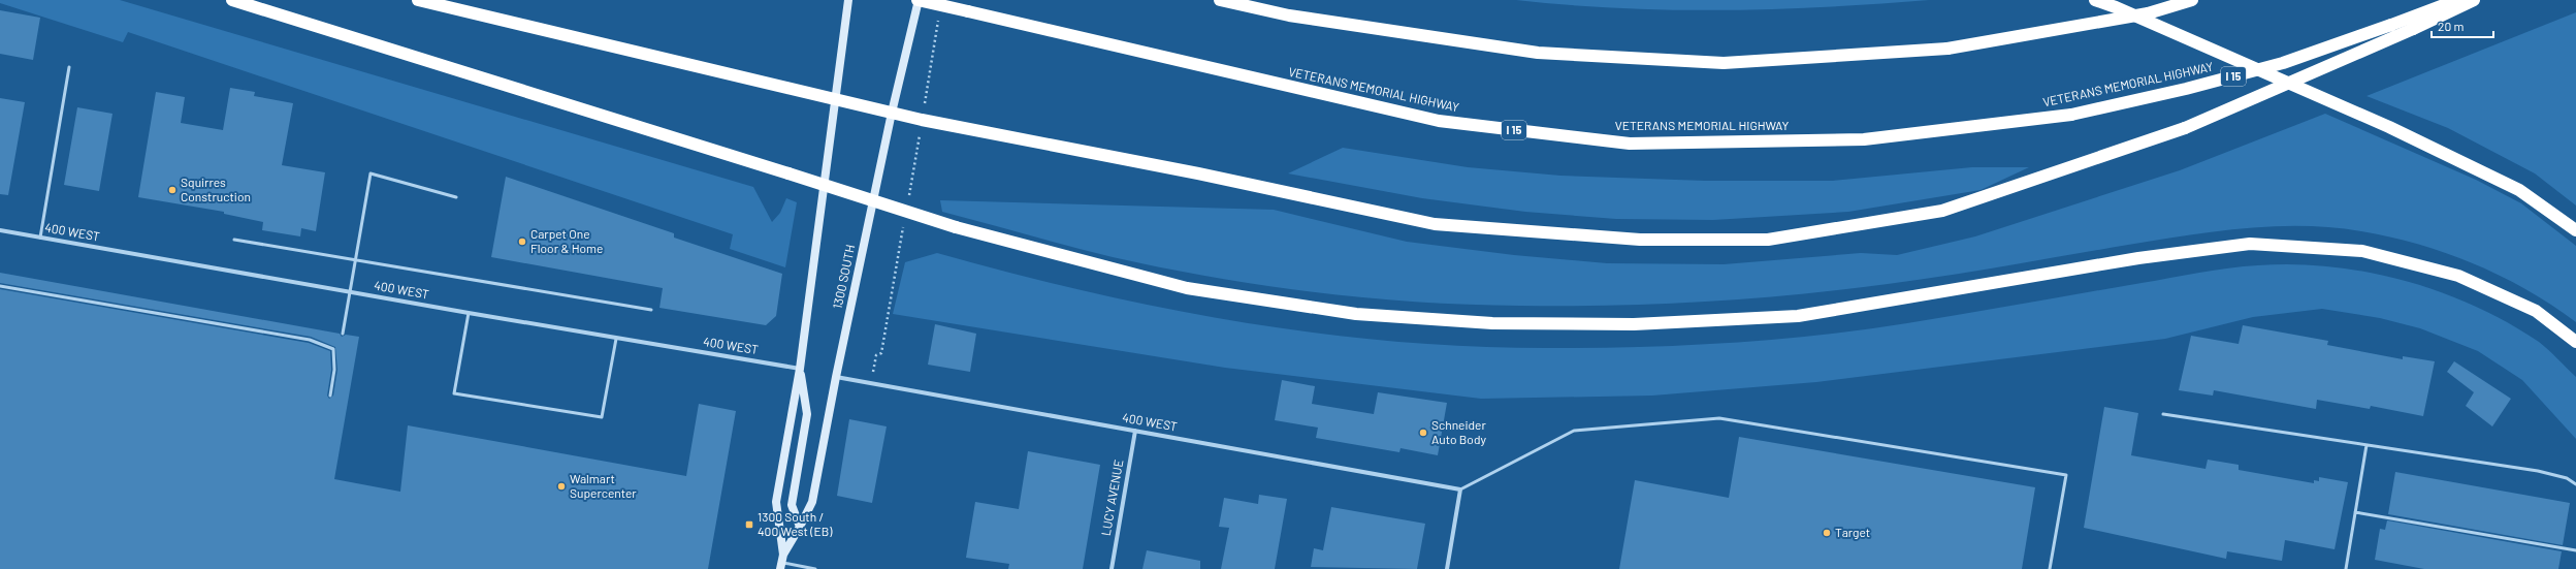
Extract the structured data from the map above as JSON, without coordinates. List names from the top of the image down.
{
  "streets": {
    "highway": ["I 15", "VETERANS MEMORIAL HIGHWAY"],
    "main road": ["1300 SOUTH"],
    "street": ["400 WEST", "LUCY AVENUE"]
  },
  "crossings": [
    ["VETERANS MEMORIAL HIGHWAY", "1300 SOUTH"],
    ["400 WEST", "1300 SOUTH"],
    ["400 WEST", "LUCY AVENUE"]
  ],
  "places": {
    "other": [
      "Squirres Construction",
      "Carpet One Floor & Home",
      "Schneider Auto Body",
      "Walmart Supercenter",
      "Target"
    ],
    "transit": ["1300 South / 400 West (EB)"]
  },
  "scale_bar": "20 m"
}
